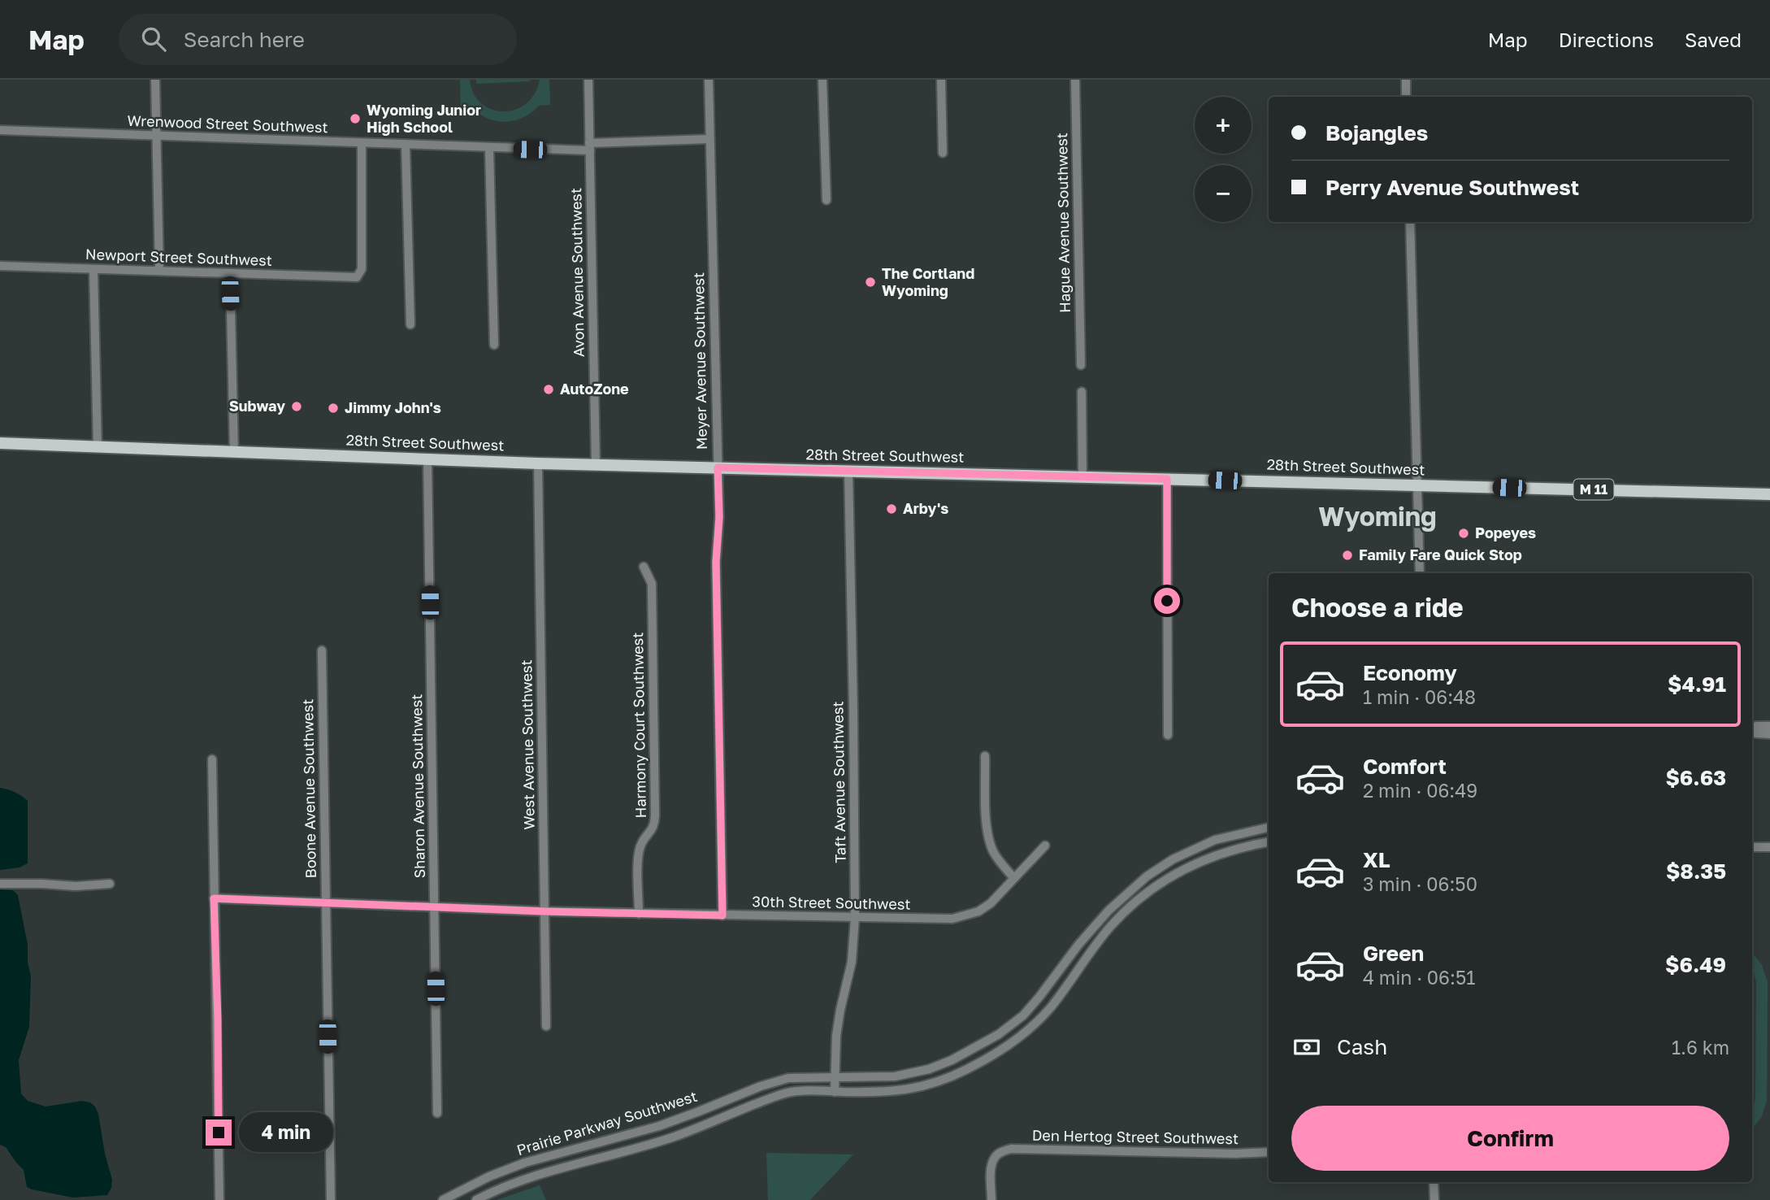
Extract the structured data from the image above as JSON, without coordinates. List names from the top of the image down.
{
  "streets": {
    "main road": ["28th Street Southwest", "M 11"],
    "street": [
      "Wrenwood Street Southwest",
      "Hague Avenue Southwest",
      "Newport Street Southwest",
      "Avon Avenue Southwest",
      "Meyer Avenue Southwest",
      "Harmony Court Southwest",
      "West Avenue Southwest",
      "Taft Avenue Southwest",
      "Sharon Avenue Southwest",
      "Boone Avenue Southwest",
      "30th Street Southwest",
      "Prairie Parkway Southwest",
      "Den Hertog Street Southwest"
    ]
  },
  "crossings": [
    ["Wrenwood Street Southwest", "Newport Street Southwest"],
    ["Wrenwood Street Southwest", "Avon Avenue Southwest"],
    ["Wrenwood Street Southwest", "Meyer Avenue Southwest"],
    ["Avon Avenue Southwest", "28th Street Southwest"],
    ["Meyer Avenue Southwest", "28th Street Southwest"],
    ["Meyer Avenue Southwest", "30th Street Southwest"],
    ["28th Street Southwest", "West Avenue Southwest"],
    ["28th Street Southwest", "Taft Avenue Southwest"],
    ["28th Street Southwest", "Sharon Avenue Southwest"],
    ["Harmony Court Southwest", "30th Street Southwest"],
    ["West Avenue Southwest", "30th Street Southwest"],
    ["Taft Avenue Southwest", "30th Street Southwest"],
    ["Taft Avenue Southwest", "Prairie Parkway Southwest"],
    ["Sharon Avenue Southwest", "30th Street Southwest"],
    ["Boone Avenue Southwest", "30th Street Southwest"]
  ],
  "districts": ["Wyoming"],
  "places": [
    "Wyoming Junior High School",
    "The Cortland Wyoming",
    "AutoZone",
    "Subway",
    "Jimmy John's",
    "Arby's",
    "Popeyes",
    "Family Fare Quick Stop"
  ],
  "page": {
    "header": "Map",
    "search": "Search here",
    "nav": ["Map", "Directions", "Saved"],
    "map_buttons": ["+", "−"],
    "banner": ["Bojangles", "Perry Avenue Southwest"],
    "heading": "Choose a ride",
    "list": [
      {
        "name": "Economy",
        "note": "1 min · 06:48",
        "value": "$4.91"
      },
      {
        "name": "Comfort",
        "note": "2 min · 06:49",
        "value": "$6.63"
      },
      {
        "name": "XL",
        "note": "3 min · 06:50",
        "value": "$8.35"
      },
      {
        "name": "Green",
        "note": "4 min · 06:51",
        "value": "$6.49"
      }
    ],
    "pay": ["Cash", "1.6 km"],
    "buttons": "Confirm",
    "bubble": "4 min"
  }
}
